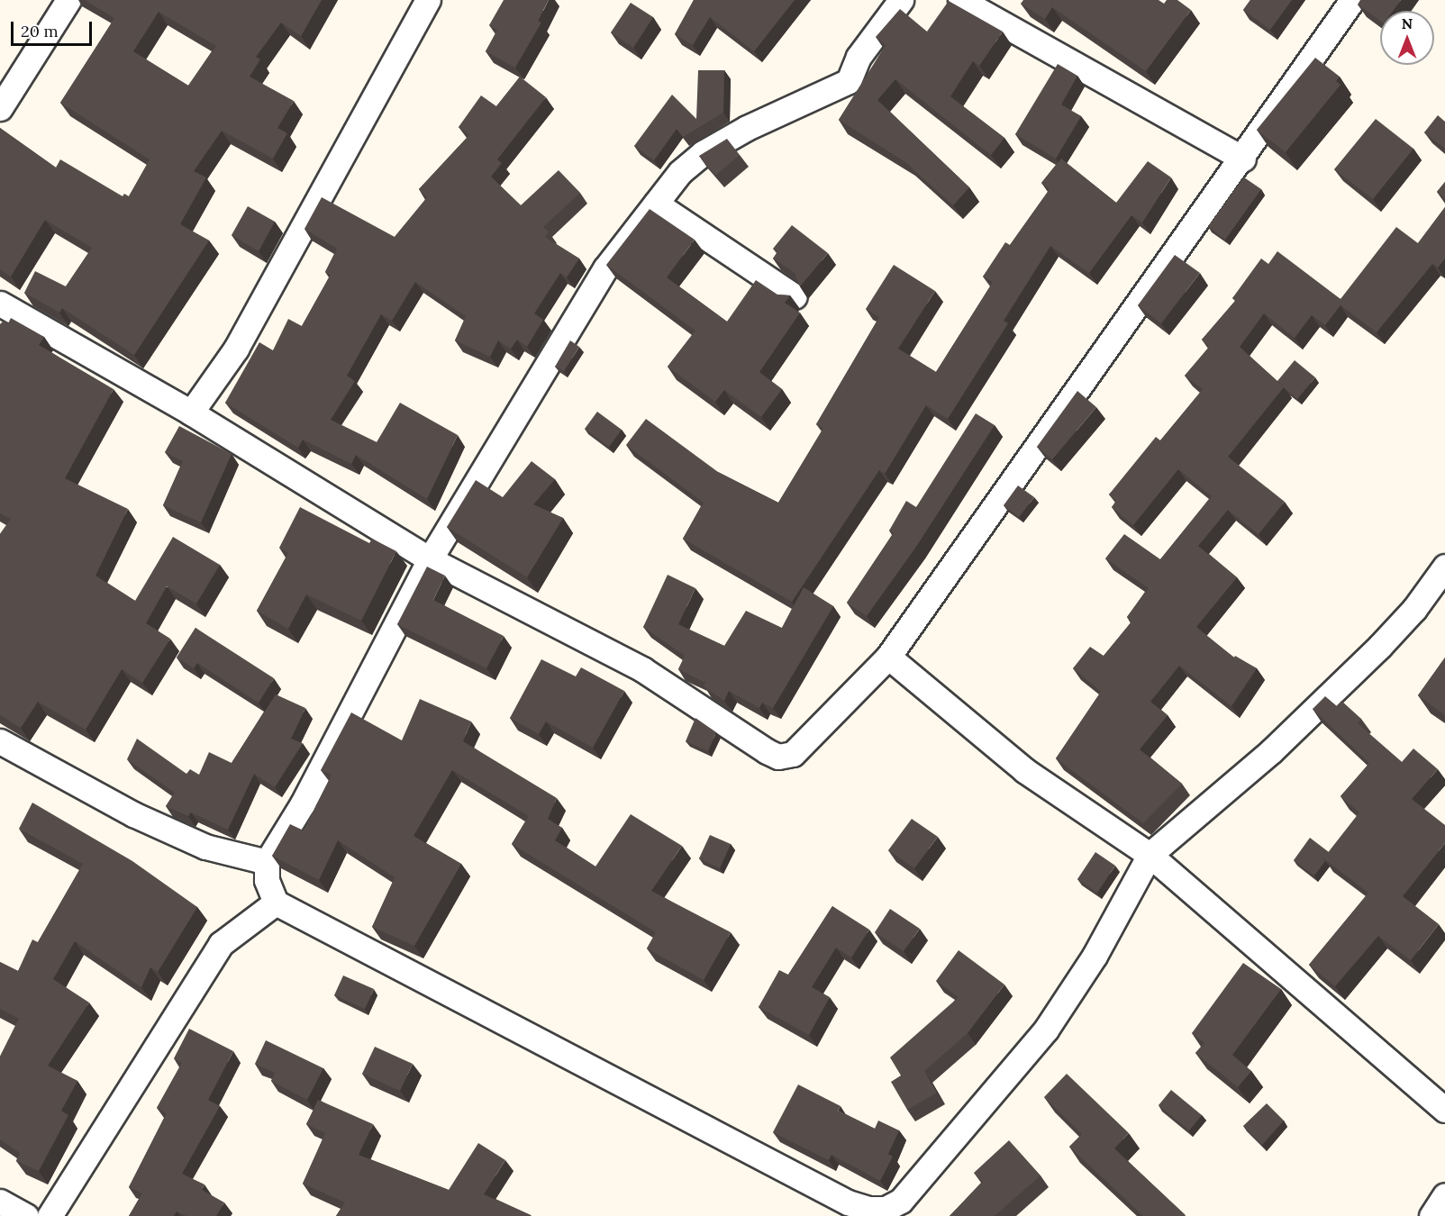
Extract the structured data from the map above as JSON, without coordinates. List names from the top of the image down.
{
  "scale_bar": "20 m",
  "north": "top"
}
